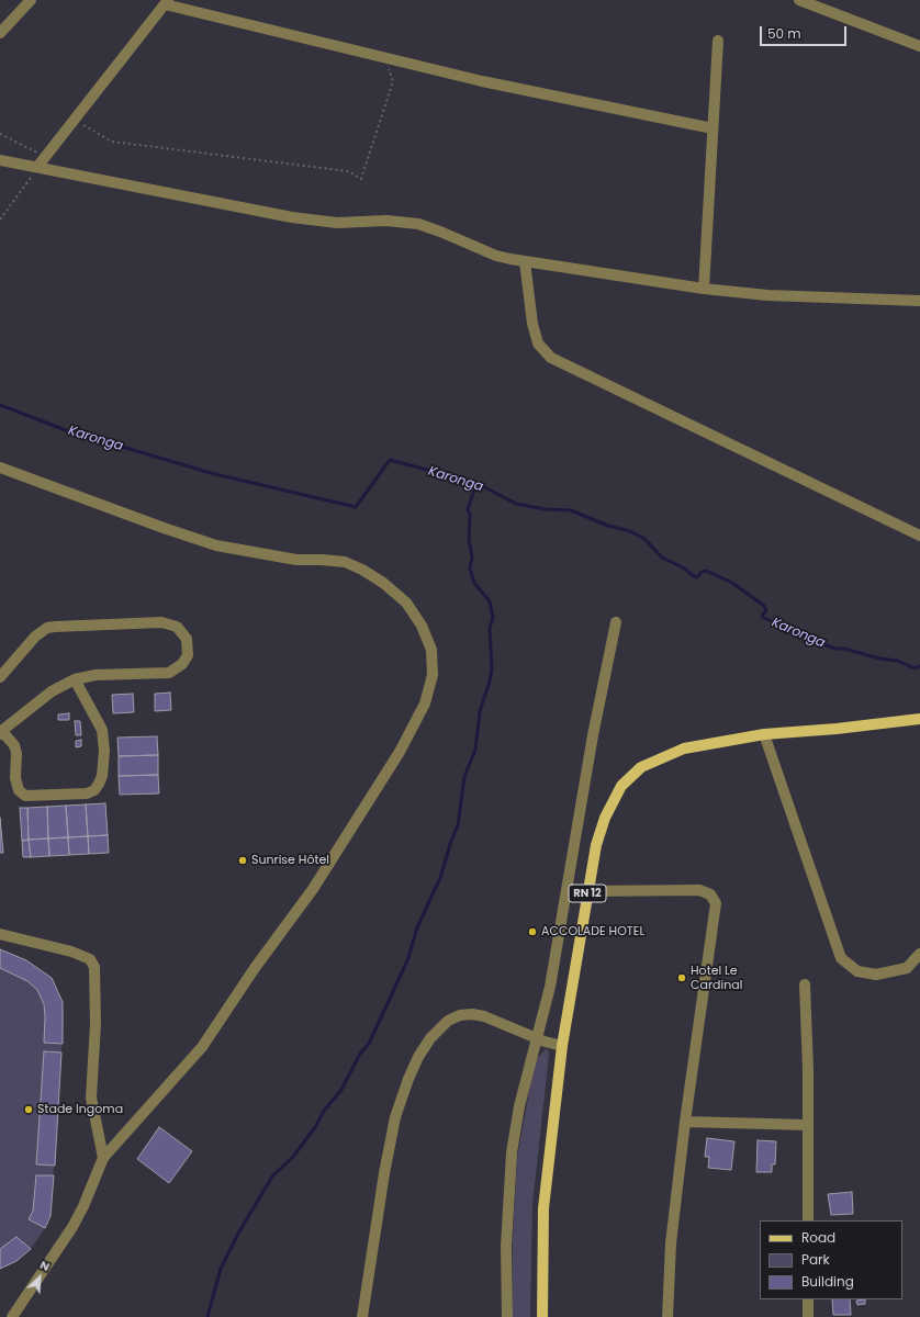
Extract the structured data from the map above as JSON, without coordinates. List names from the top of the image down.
{
  "streets": {
    "main road": ["RN 12"]
  },
  "water": ["Karonga"],
  "places": [
    "Sunrise Hôtel",
    "ACCOLADE HOTEL",
    "Hotel Le Cardinal",
    "Stade Ingoma"
  ],
  "legend": ["Road", "Park", "Building"],
  "scale_bar": "50 m",
  "north": "top right"
}
